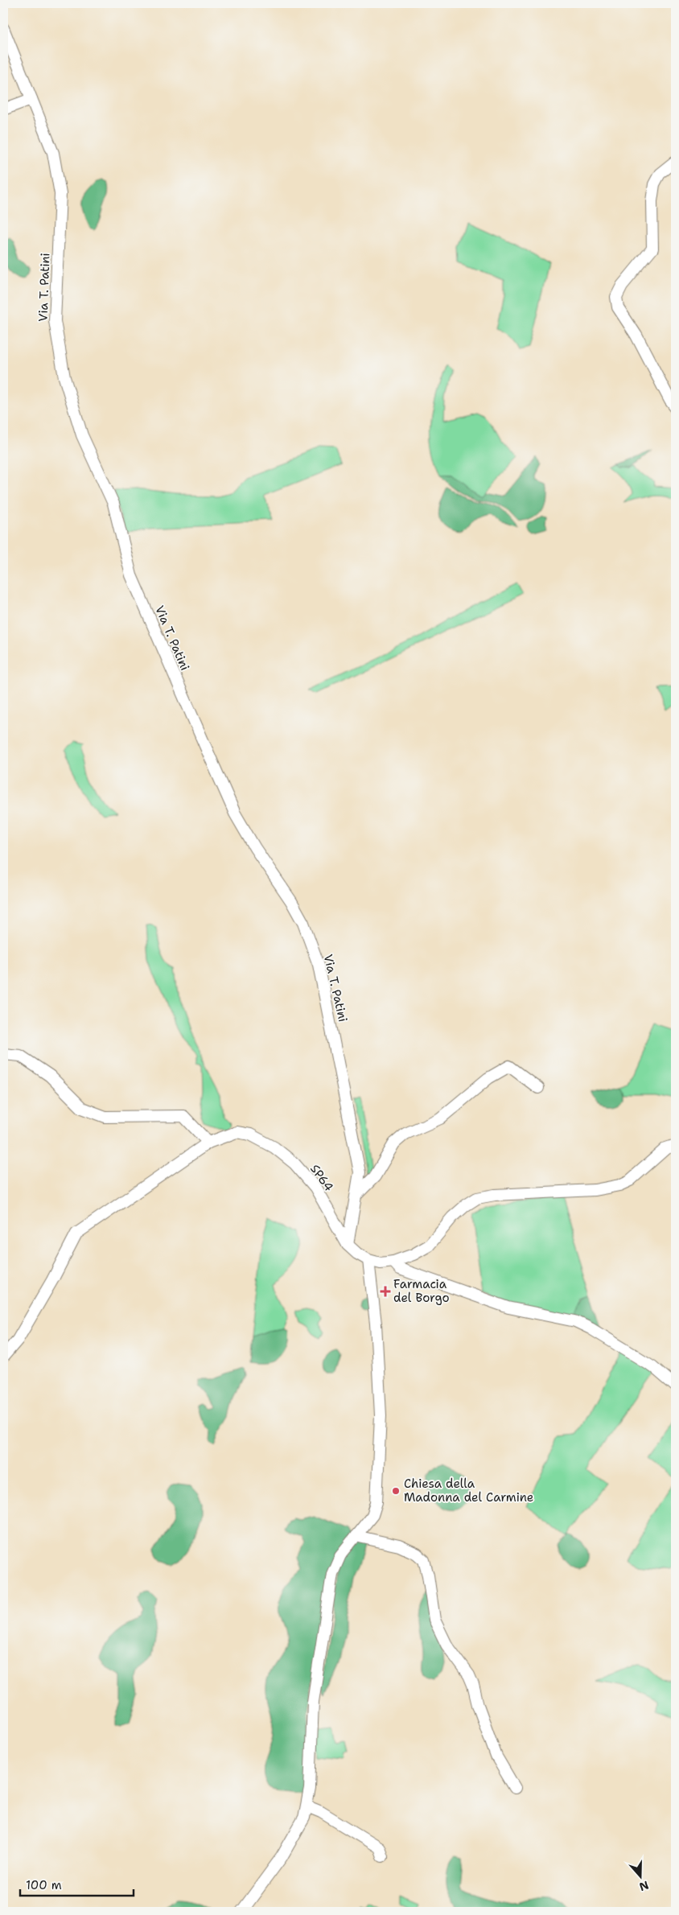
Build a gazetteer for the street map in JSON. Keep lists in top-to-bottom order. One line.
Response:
{"streets":{"street":["Via T. Patini","SP64"]},"crossings":[["Via T. Patini","SP64"]],"places":{"health":["Farmacia del Borgo"],"other":["Chiesa della Madonna del Carmine"]},"scale_bar":"100 m","north":"bottom"}
